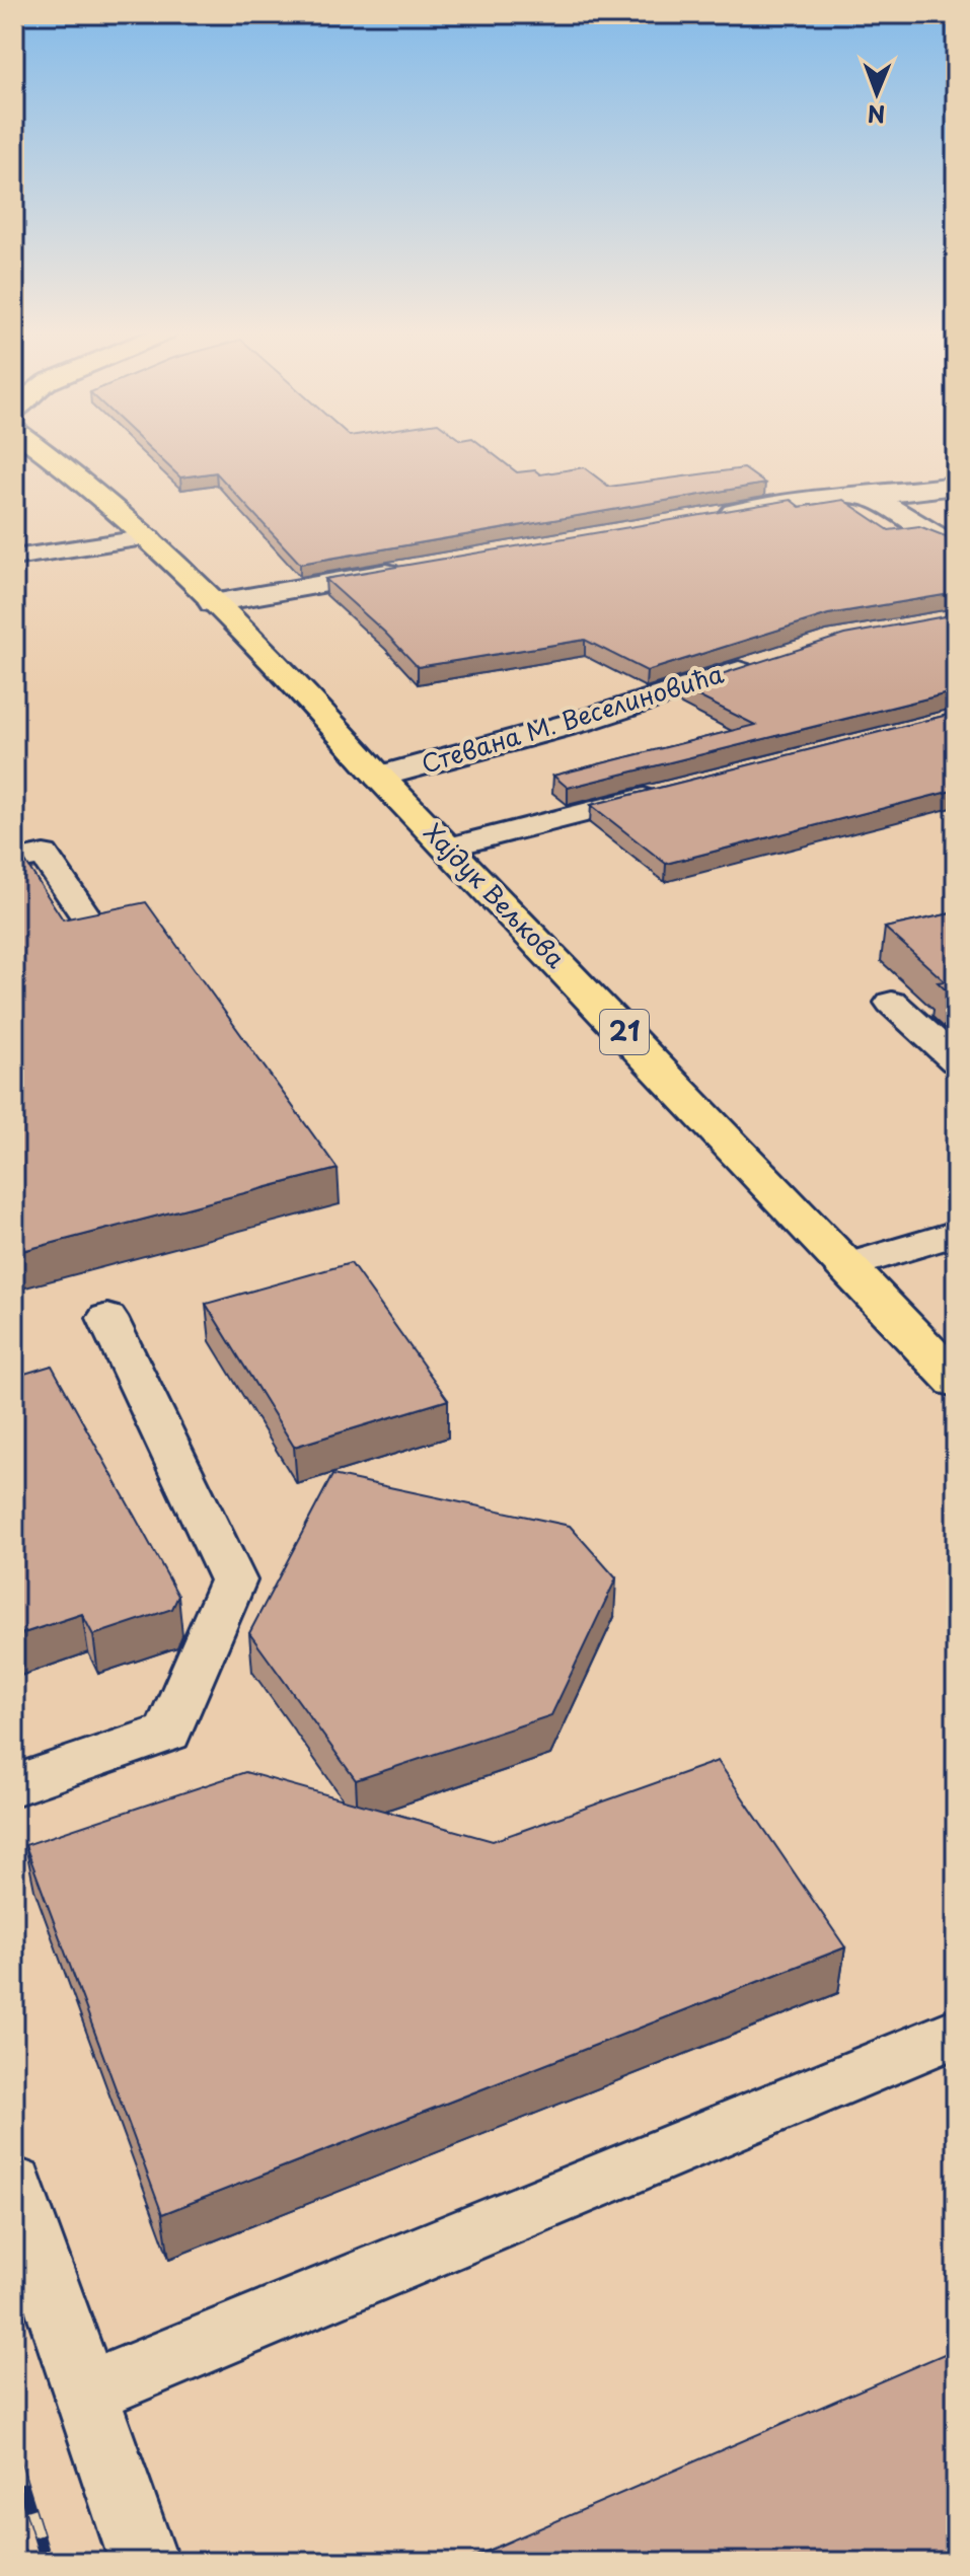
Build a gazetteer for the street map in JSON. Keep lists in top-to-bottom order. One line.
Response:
{"streets":{"main road":["Хајдук Вељкова","21"],"street":["Стевана М. Веселиновића"]},"crossings":[["Стевана М. Веселиновића","Хајдук Вељкова"]],"north":"bottom"}
